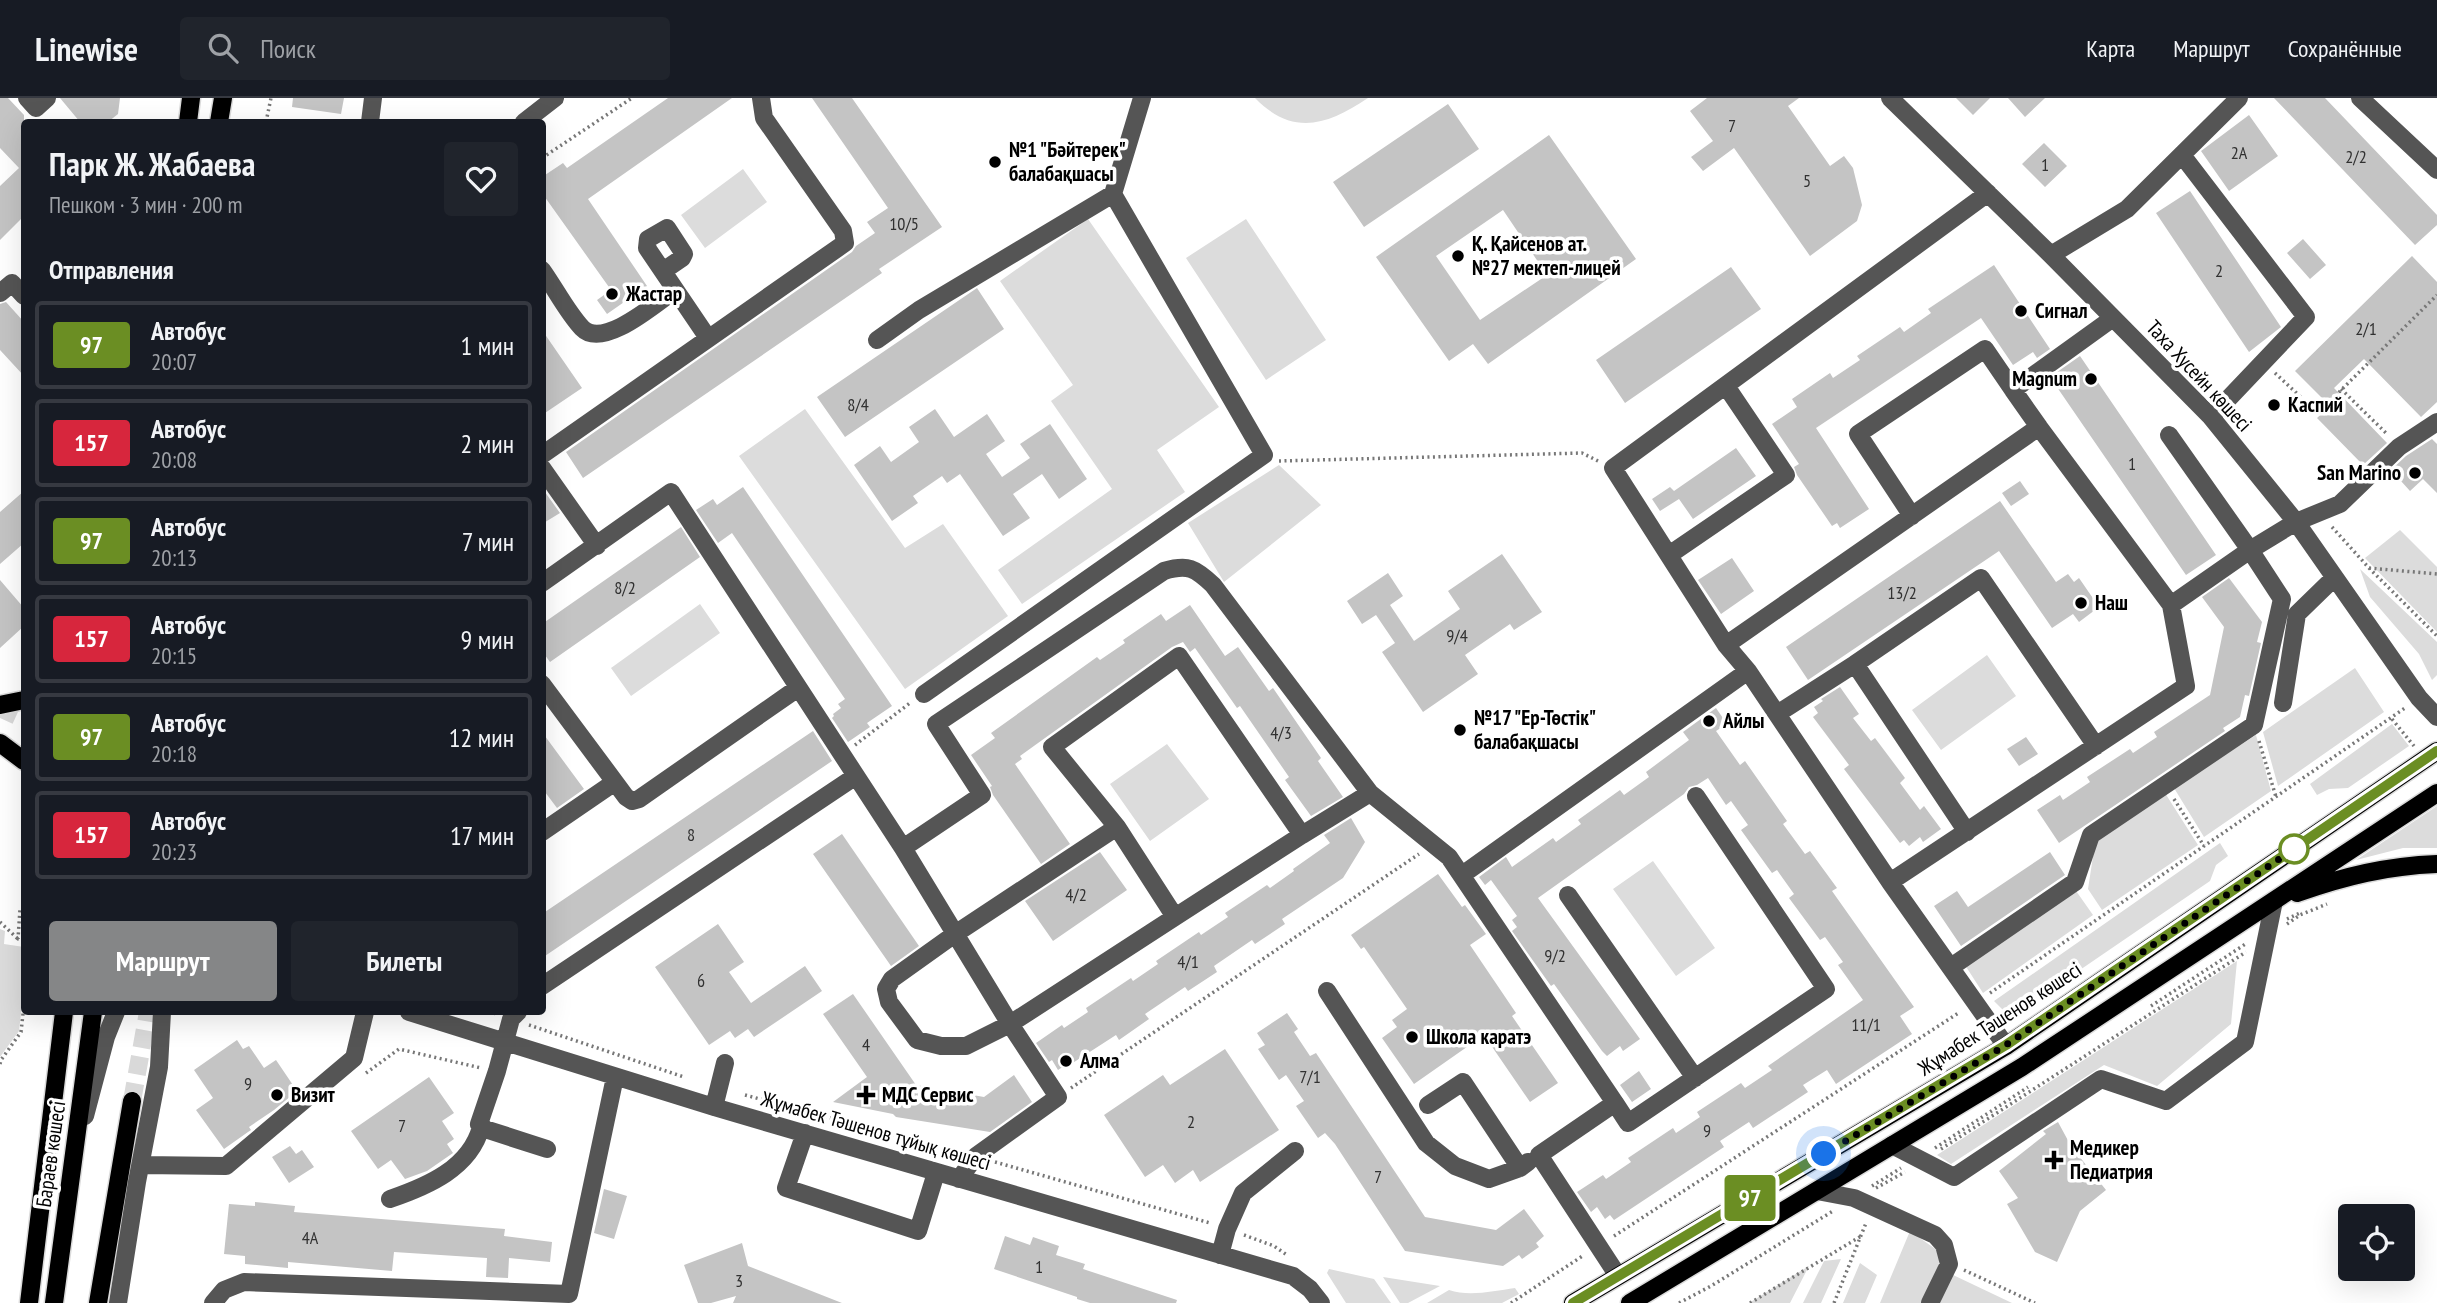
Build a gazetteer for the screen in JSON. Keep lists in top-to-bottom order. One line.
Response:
{"streets":{"main road":["Жұмабек Тәшенов көшесі","Бараев көшесі"],"street":["Таха Хусейн көшесі","Жұмабек Тәшенов тұйық көшесі"]},"places":{"other":["№1 \"Бәйтерек\" балабақшасы","Қ. Қайсенов ат. №27 мектеп-лицей","Жастар","Сигнал","Magnum","Каспий","San Marino","Наш","Айлы","№17 \"Ер-Төстік\" балабақшасы","Школа каратэ","Алма","Визит"],"health":["МДС Сервис","Медикер Педиатрия"]},"lines":["bus line 97"],"house_numbers":["7","2А","2/2","1","5","10/5","2","2/1","8/4","1","8/2","13/2","9/4","4/3","8","4/2","9/2","4/1","6","11/1","4","7/1","9","2","7","9","7","4А","1","3"],"page":{"header":"Linewise","search":"Поиск","nav":["Карта","Маршрут","Сохранённые"],"on_map":"97","heading":[["Парк Ж. Жабаева","Пешком · 3 мин · 200 m"],"Отправления"],"list":[{"mark":"97","name":"Автобус","note":"20:07","value":"1 мин"},{"mark":"157","name":"Автобус","note":"20:08","value":"2 мин"},{"mark":"97","name":"Автобус","note":"20:13","value":"7 мин"},{"mark":"157","name":"Автобус","note":"20:15","value":"9 мин"},{"mark":"97","name":"Автобус","note":"20:18","value":"12 мин"},{"mark":"157","name":"Автобус","note":"20:23","value":"17 мин"}],"buttons":["Маршрут","Билеты"]}}
